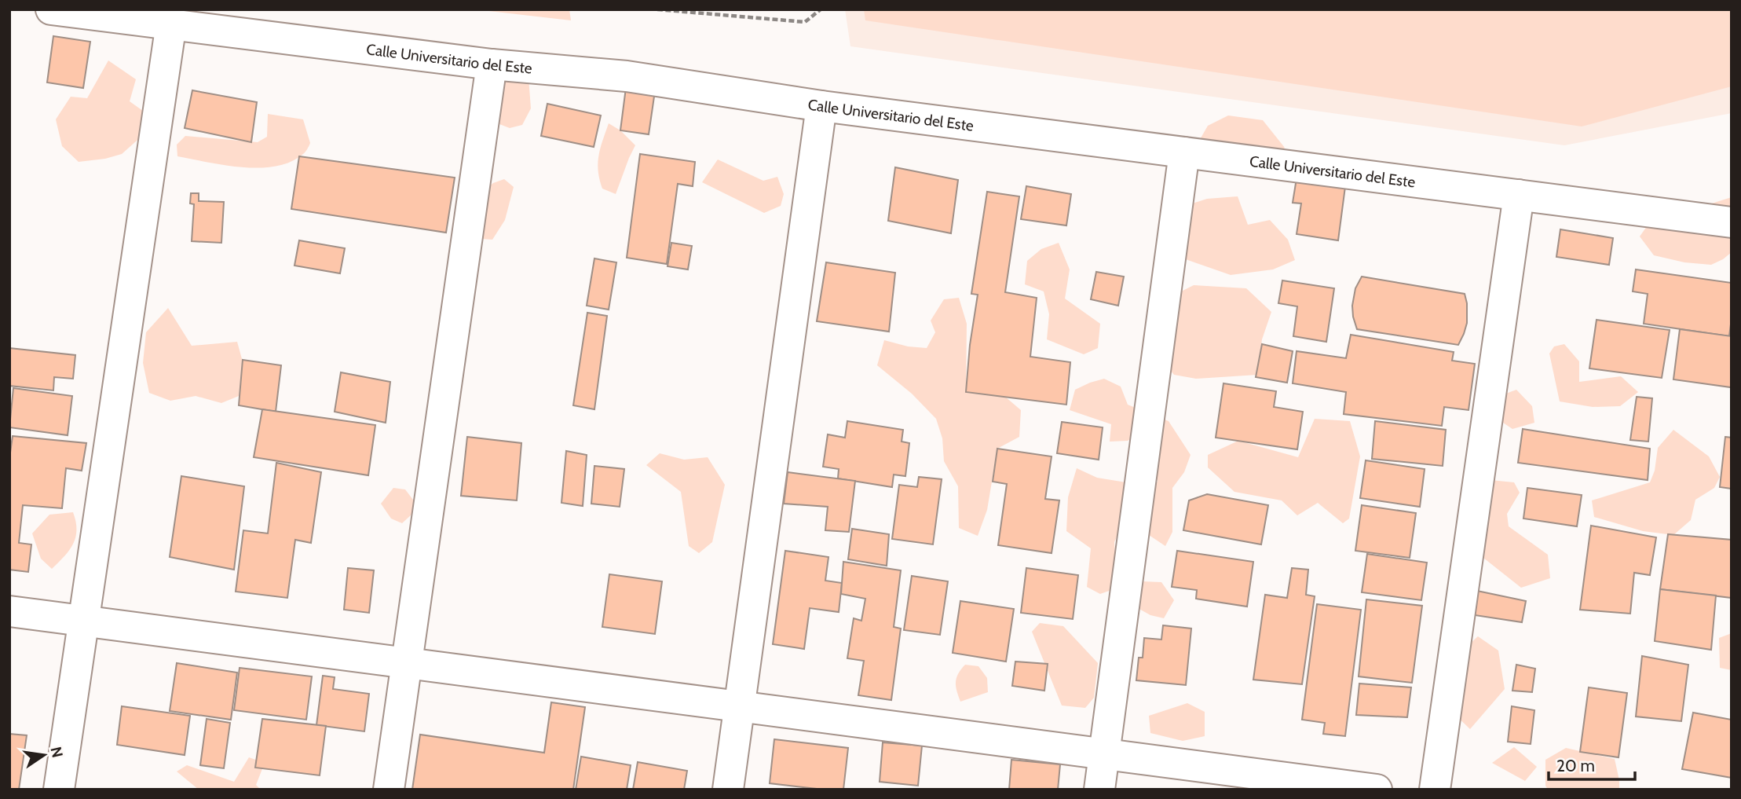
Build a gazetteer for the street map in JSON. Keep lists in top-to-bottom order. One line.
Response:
{"streets":{"street":["Calle Universitario del Este"]},"scale_bar":"20 m","north":"right"}
